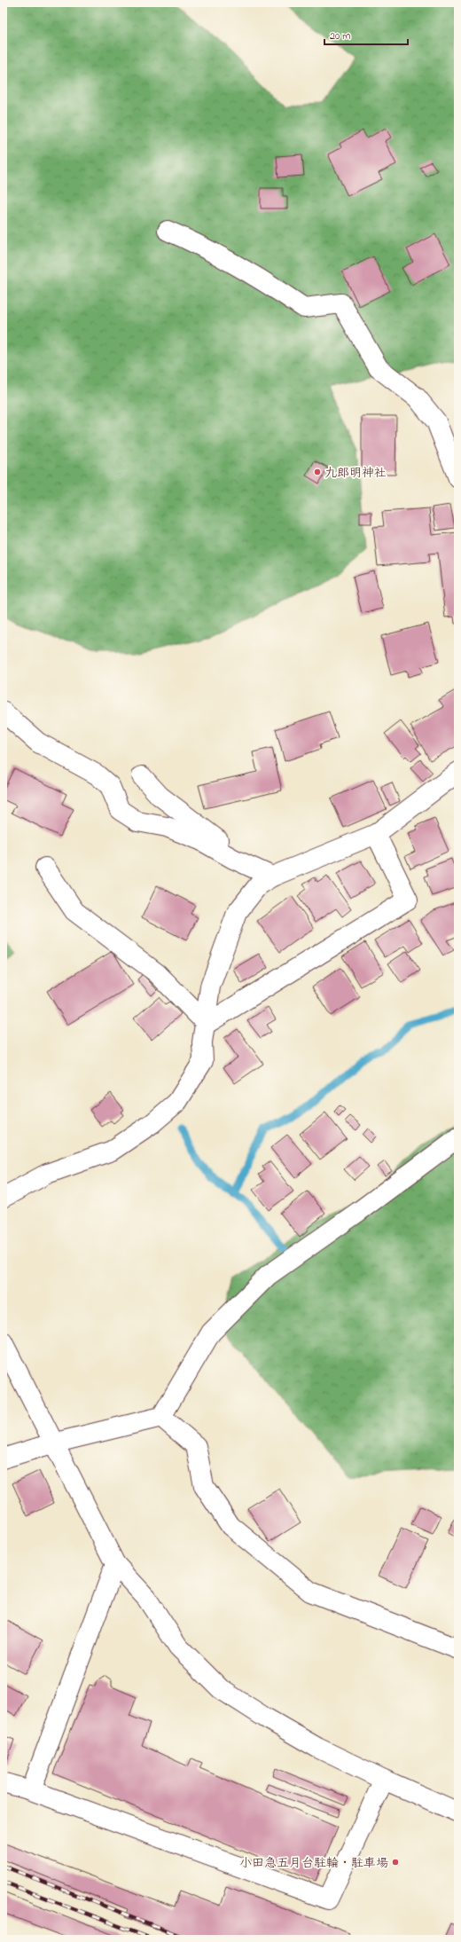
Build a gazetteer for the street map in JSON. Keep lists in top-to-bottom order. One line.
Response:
{"places":["九郎明神社","小田急五月台駐輪・駐車場"],"scale_bar":"20 m"}
